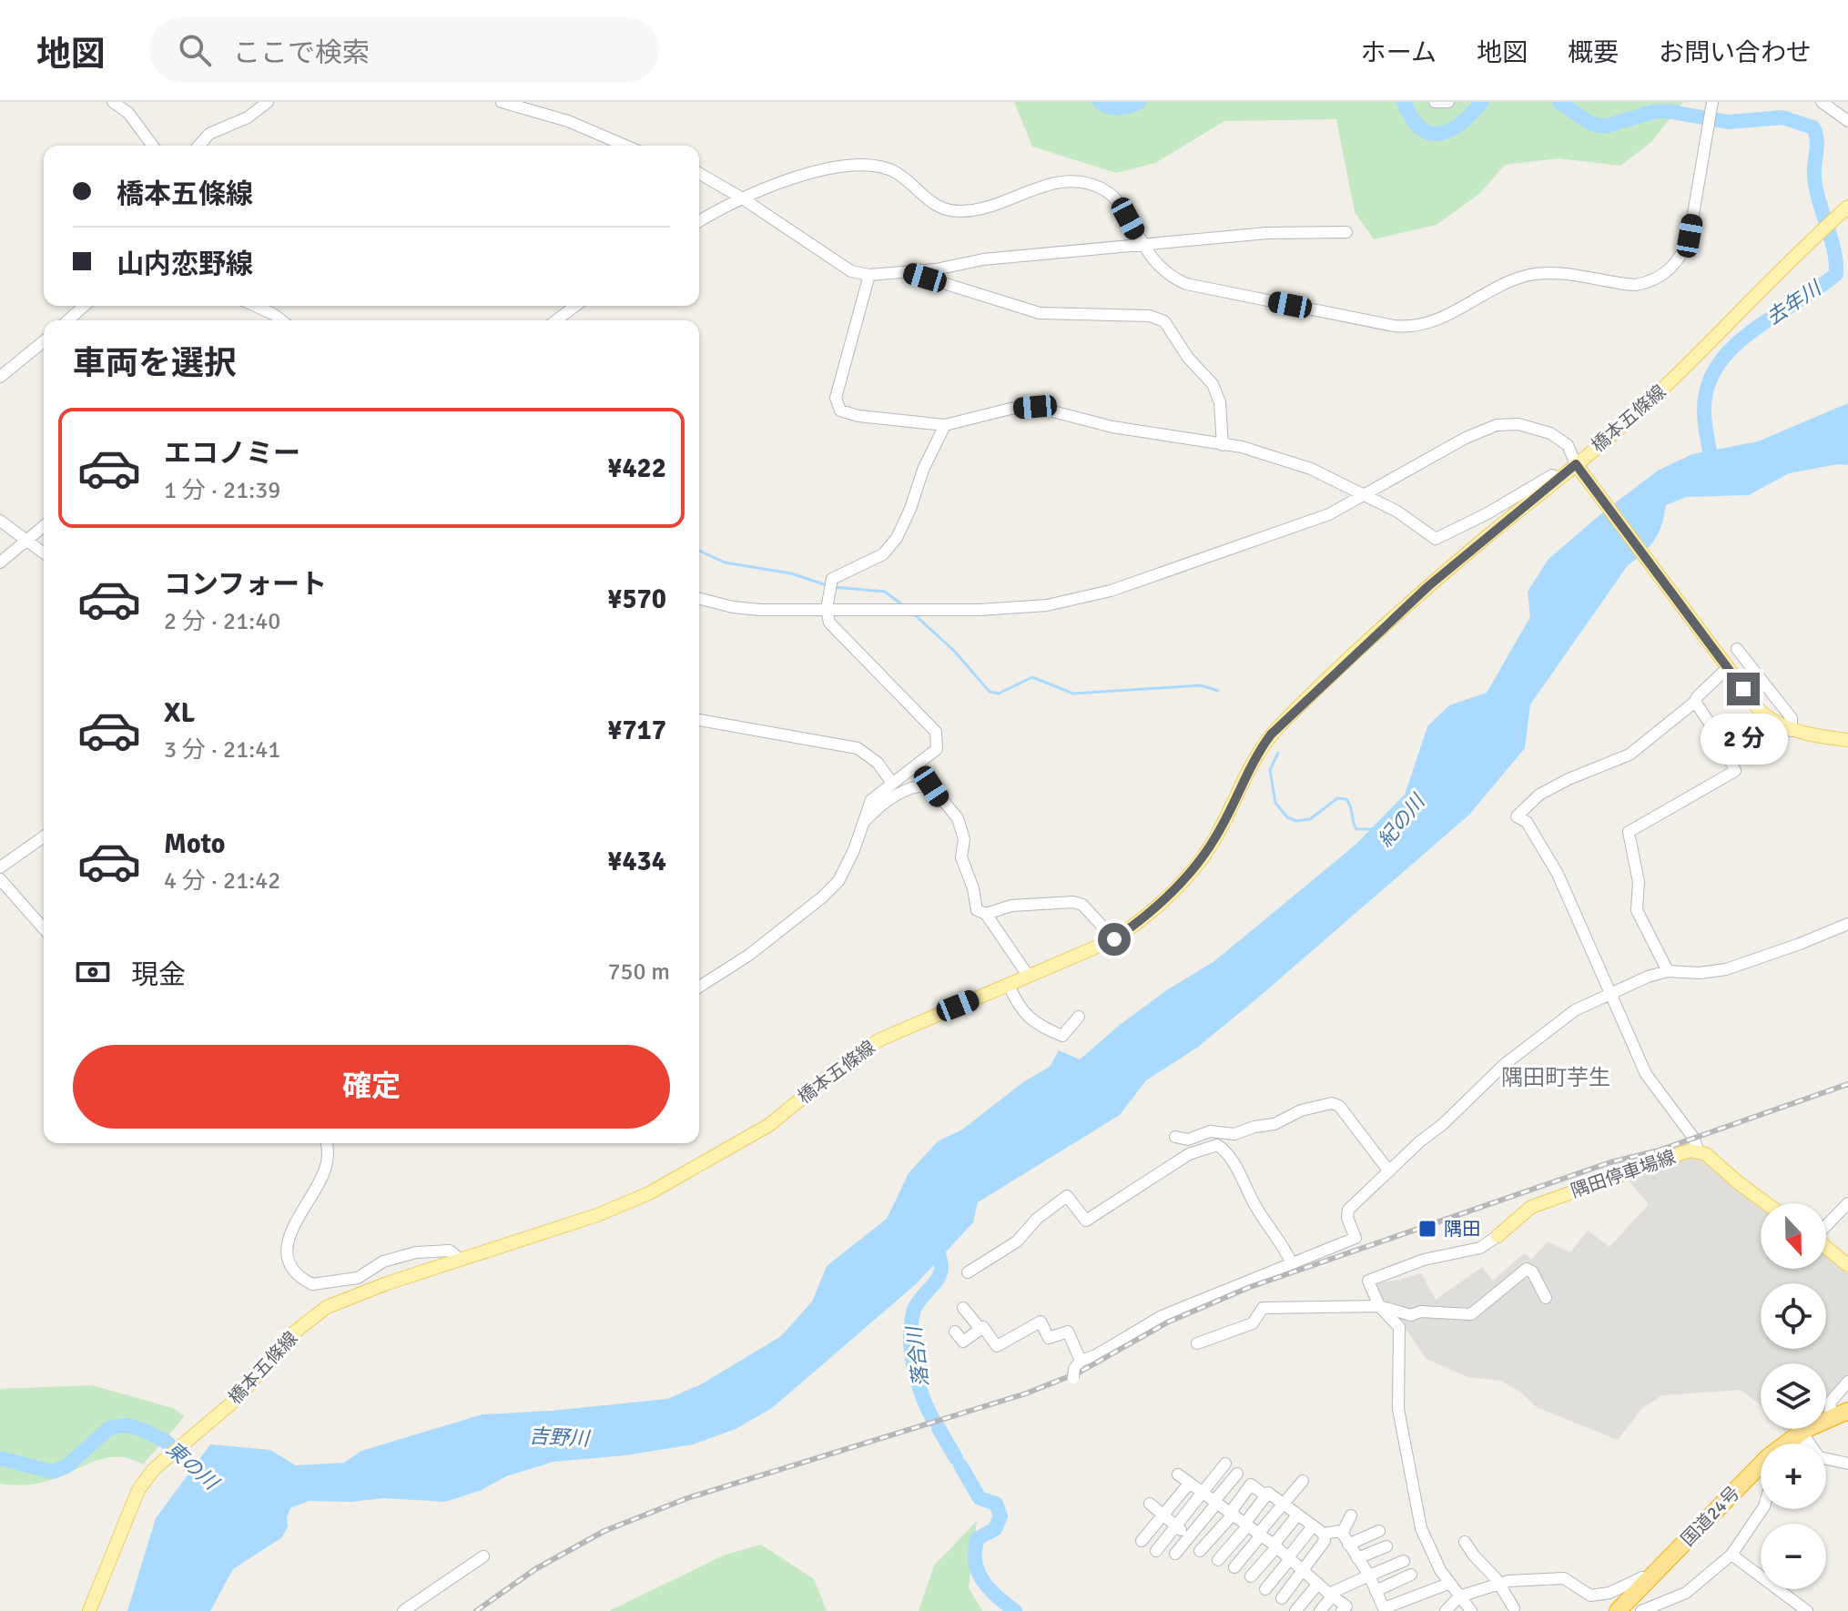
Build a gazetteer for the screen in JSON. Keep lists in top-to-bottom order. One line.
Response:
{"streets":{"highway":["国道24号"],"main road":["橋本五條線","隅田停車場線"]},"districts":["隅田町芋生"],"water":["去年川","紀の川","落合川","吉野川","東の川"],"places":{"transit":["隅田"]},"north":"bottom","page":{"header":"地図","search":"ここで検索","nav":["ホーム","地図","概要","お問い合わせ"],"banner":["橋本五條線","山内恋野線"],"heading":"車両を選択","list":[{"name":"エコノミー","note":"1 分 · 21:39","value":"¥422"},{"name":"コンフォート","note":"2 分 · 21:40","value":"¥570"},{"name":"XL","note":"3 分 · 21:41","value":"¥717"},{"name":"Moto","note":"4 分 · 21:42","value":"¥434"}],"bubble":"2 分","pay":["現金","750 m"],"buttons":"確定","map_buttons":["+","−"]}}
